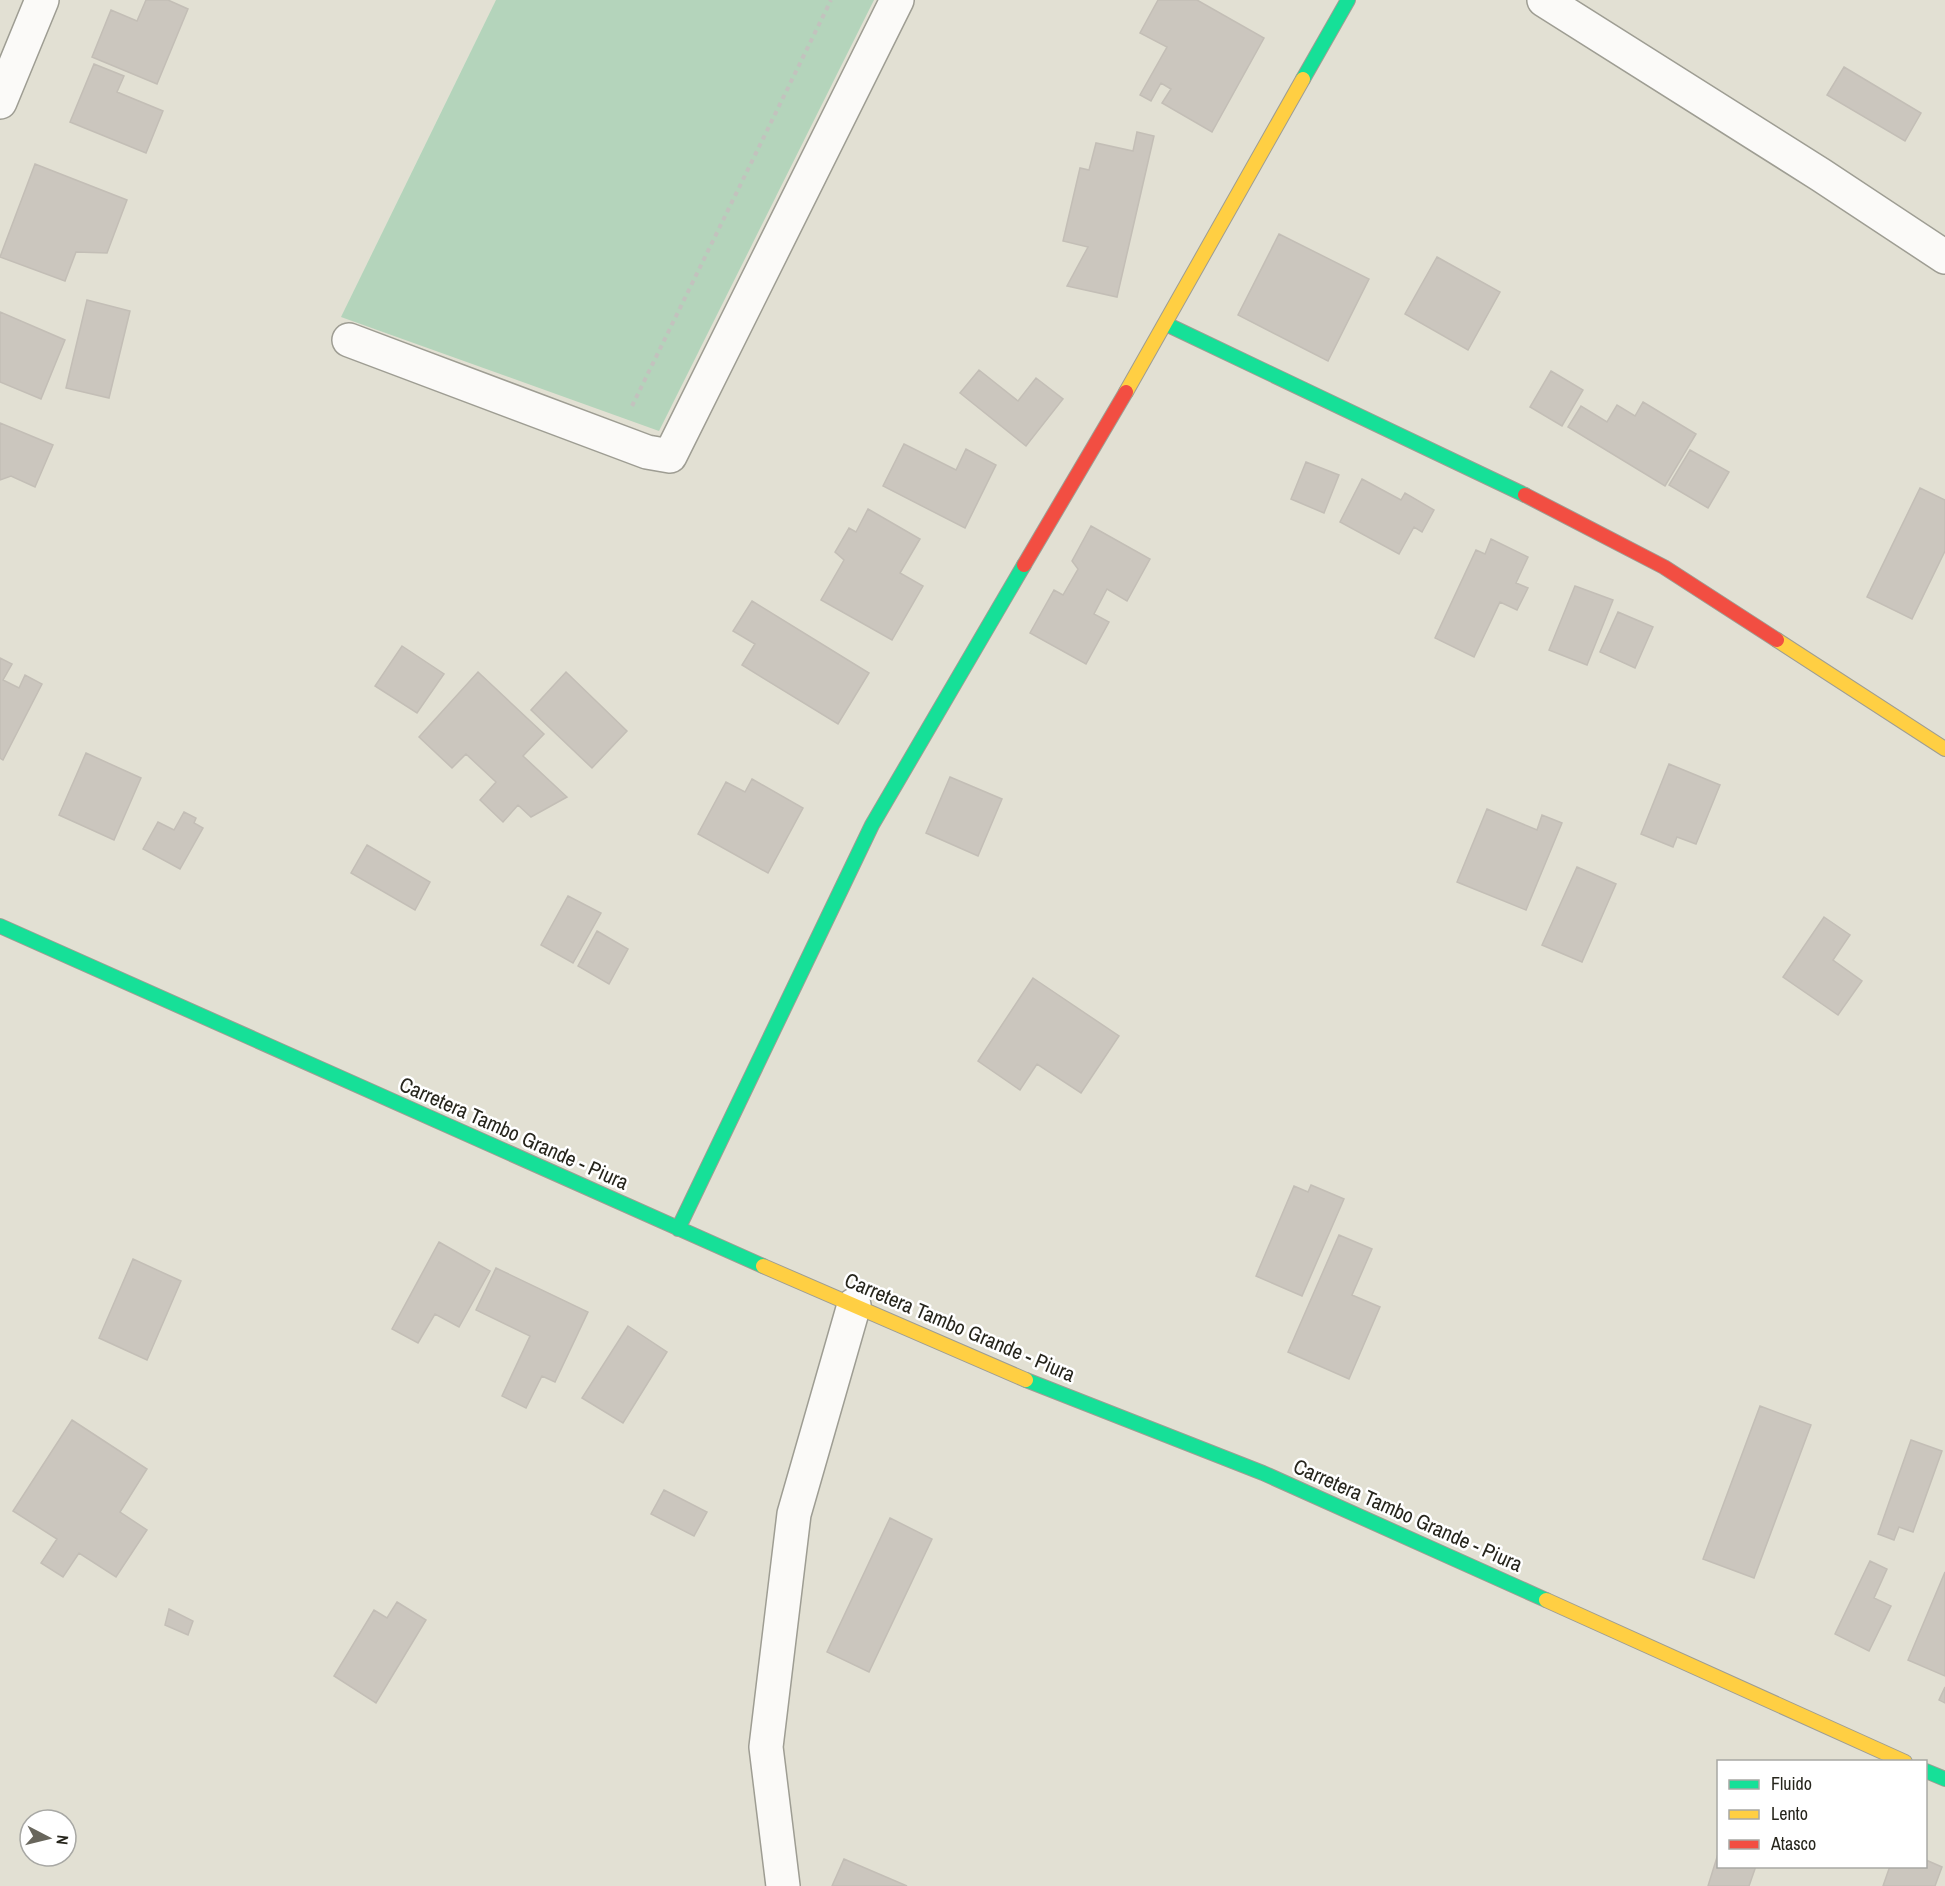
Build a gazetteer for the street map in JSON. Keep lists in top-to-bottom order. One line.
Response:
{"streets":{"street":["Carretera Tambo Grande - Piura"]},"legend":["Fluido","Lento","Atasco"],"north":"right"}
